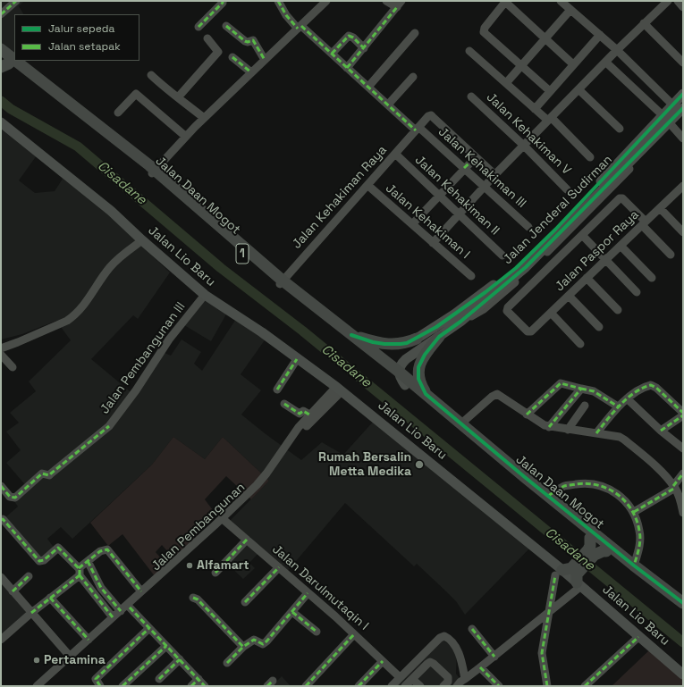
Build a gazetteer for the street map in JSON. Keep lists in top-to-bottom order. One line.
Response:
{"streets":{"highway":["Jalan Daan Mogot","1"],"main road":["Jalan Jenderal Sudirman","Jalan Lio Baru"],"street":["Jalan Kehakiman V","Jalan Kehakiman III","Jalan Kehakiman II","Jalan Kehakiman Raya","Jalan Kehakiman I","Jalan Paspor Raya","Jalan Pembangunan III","Jalan Pembangunan","Jalan Darulmutaqin I"]},"crossings":[["Jalan Kehakiman III","Jalan Kehakiman Raya"],["Jalan Daan Mogot","Jalan Kehakiman Raya"],["Jalan Daan Mogot","Jalan Jenderal Sudirman"],["Jalan Kehakiman II","Jalan Kehakiman Raya"],["Jalan Kehakiman Raya","Jalan Kehakiman I"],["Jalan Lio Baru","Jalan Pembangunan III"],["Jalan Lio Baru","Jalan Pembangunan"],["Jalan Pembangunan","Jalan Darulmutaqin I"]],"water":["Cisadane"],"places":["Rumah Bersalin Metta Medika","Alfamart","Pertamina"],"legend":["Jalur sepeda","Jalan setapak"]}
